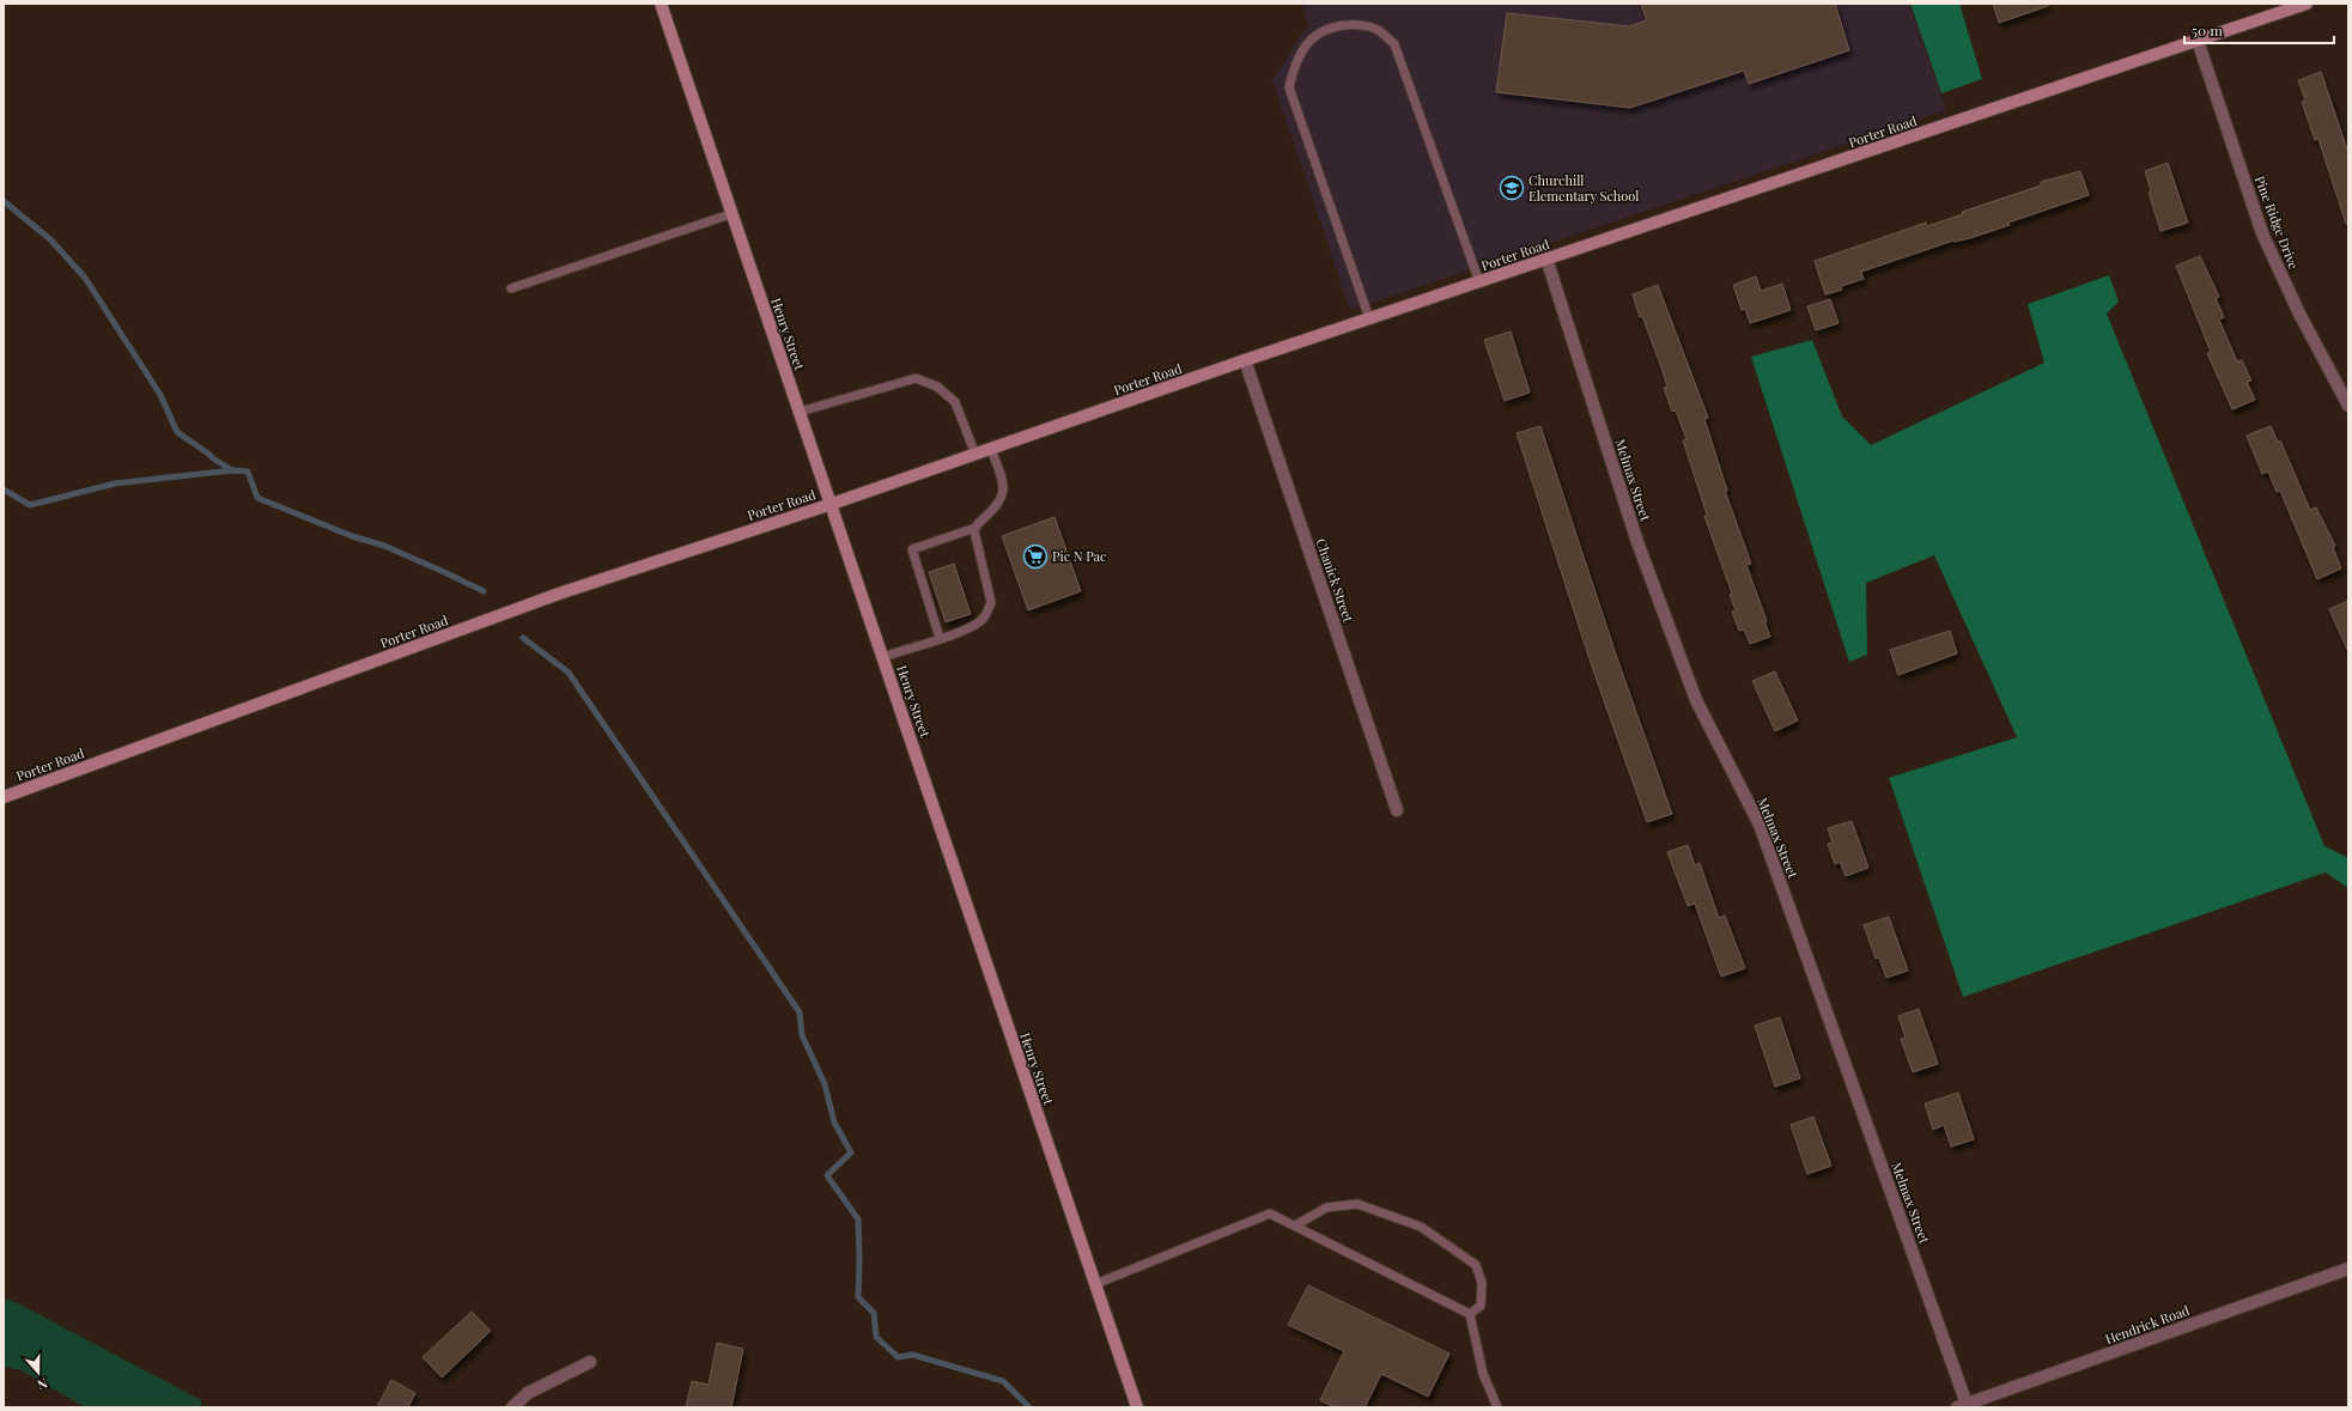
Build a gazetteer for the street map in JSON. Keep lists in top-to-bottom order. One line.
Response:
{"streets":{"street":["Porter Road","Pine Ridge Drive","Henry Street","Melmax Street","Chanick Street","Hendrick Road"]},"crossings":[["Porter Road","Pine Ridge Drive"],["Porter Road","Henry Street"],["Porter Road","Melmax Street"],["Porter Road","Chanick Street"],["Melmax Street","Hendrick Road"]],"places":{"school or university":["Churchill Elementary School"],"supermarket":["Pic N Pac"]},"scale_bar":"50 m","north":"bottom"}
